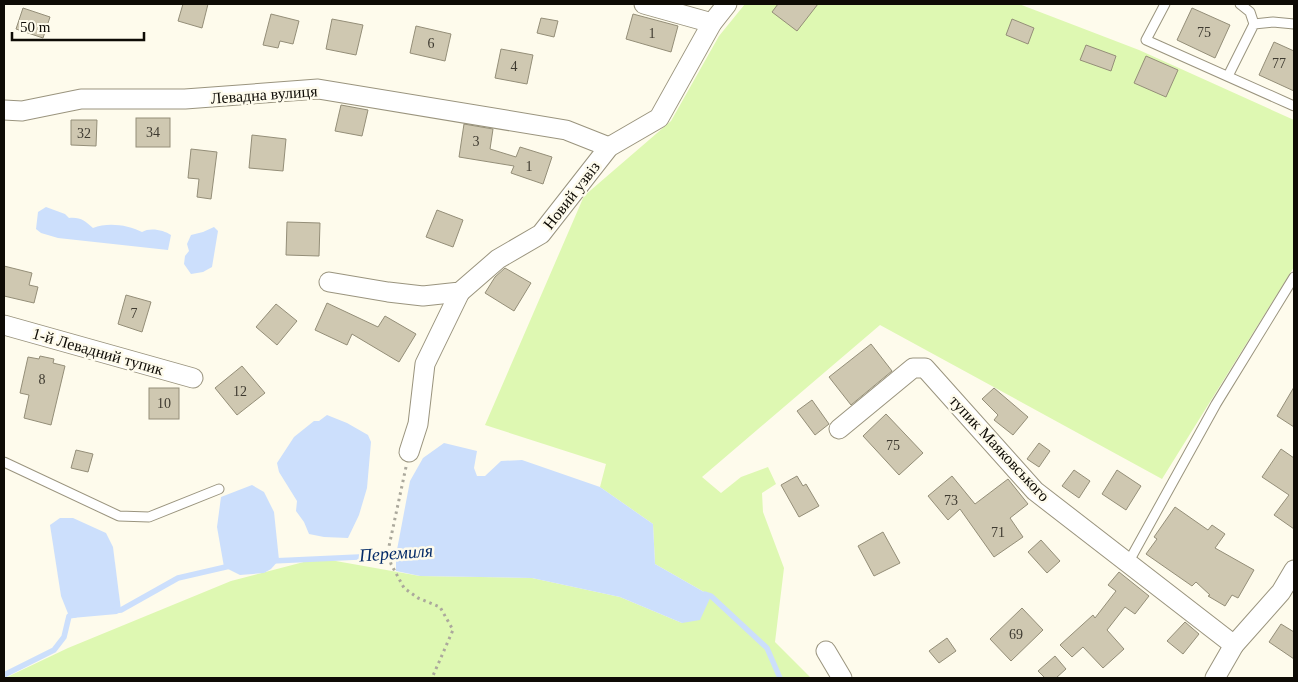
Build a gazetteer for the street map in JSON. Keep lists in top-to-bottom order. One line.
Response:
{"streets":{"street":["Левадна вулиця","Новий узвіз","1-й Левадний тупик","тупик Маяковського"]},"crossings":[["Левадна вулиця","Новий узвіз"]],"water":["Перемиля"],"house_numbers":["75","1","6","77","4","34","32","3","1","7","8","12","10","75","73","71","69"],"scale_bar":"50 m"}
